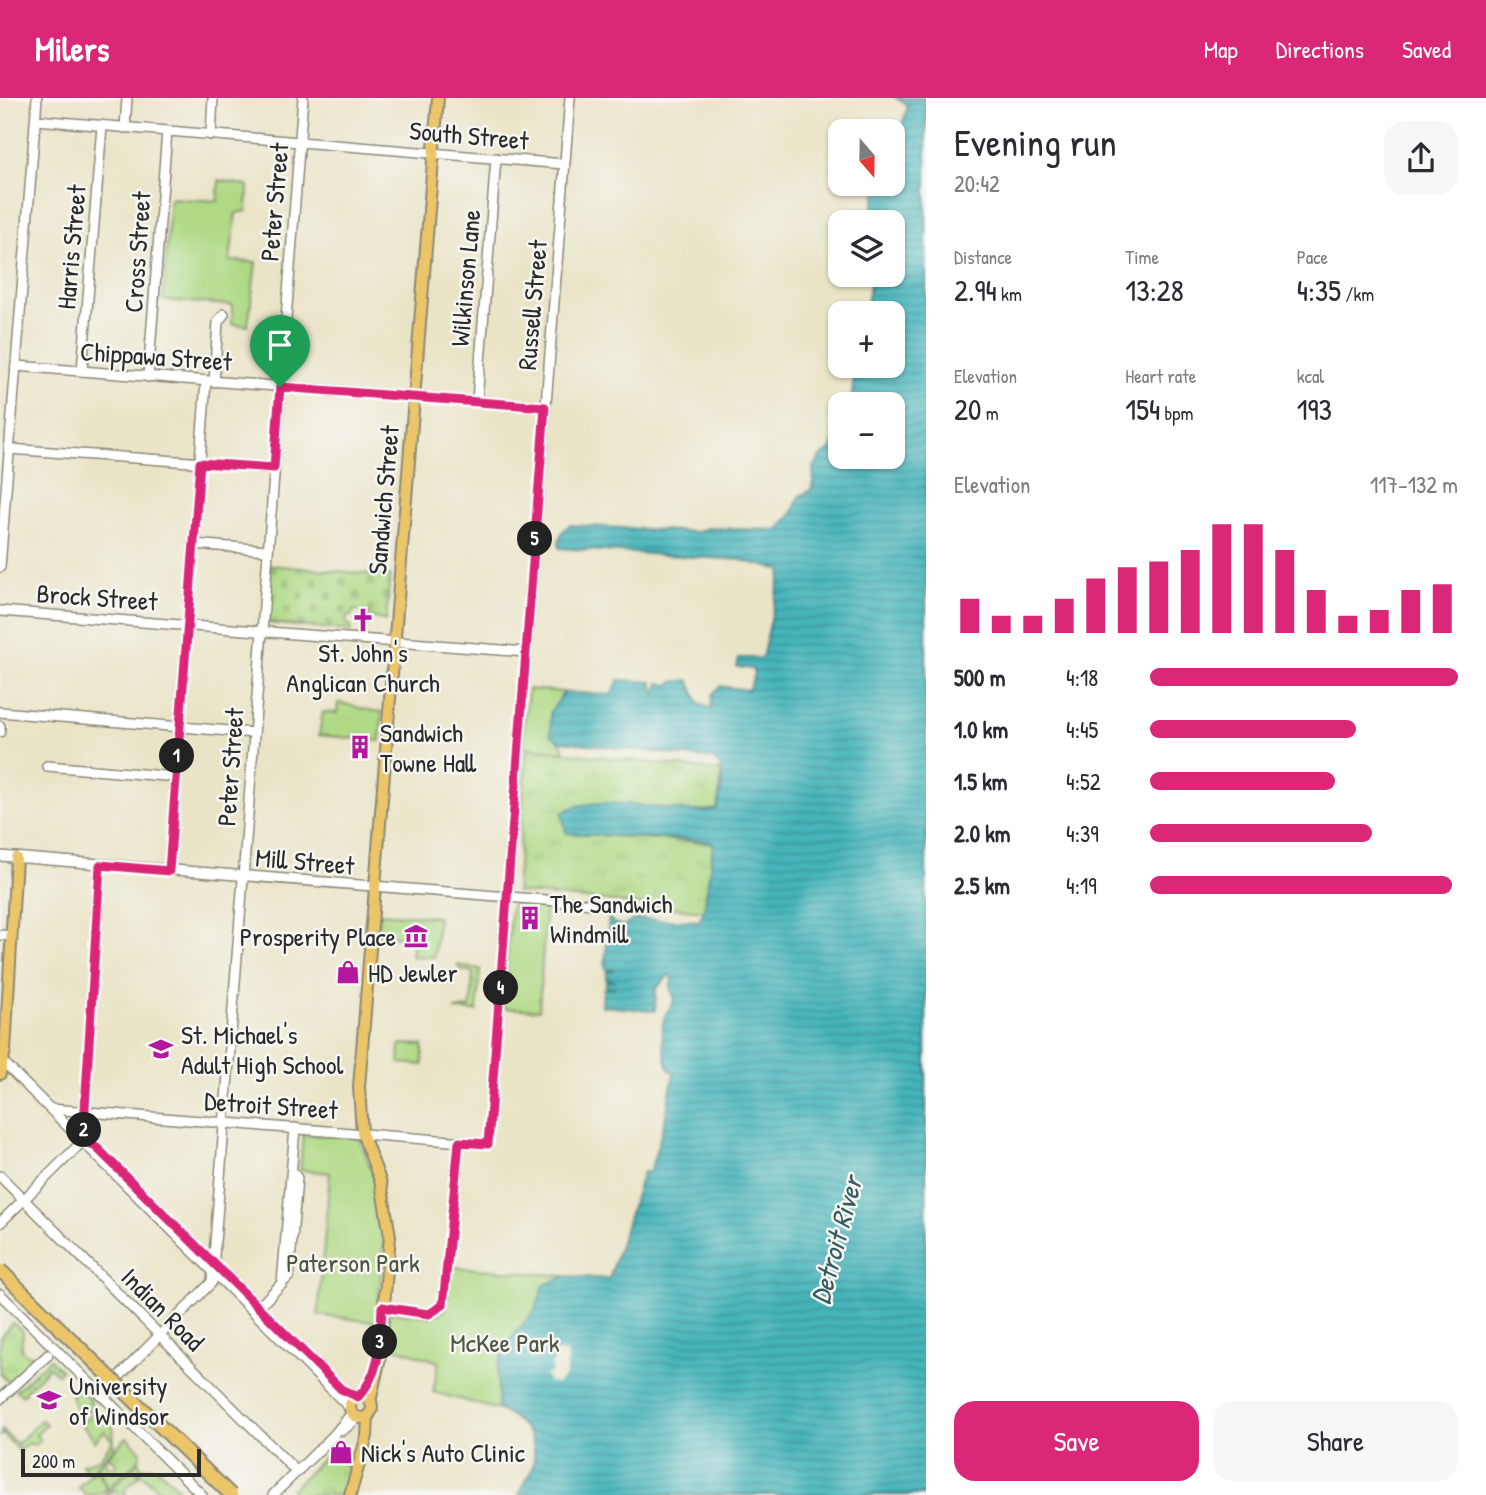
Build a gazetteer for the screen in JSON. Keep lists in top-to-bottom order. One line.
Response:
{"streets":{"main road":["Sandwich Street"],"street":["South Street","Peter Street","Harris Street","Cross Street","Wilkinson Lane","Russell Street","Chippawa Street","Brock Street","Mill Street","Detroit Street","Indian Road"]},"crossings":[["South Street","Peter Street"],["South Street","Harris Street"],["South Street","Cross Street"],["South Street","Wilkinson Lane"],["South Street","Russell Street"],["South Street","Sandwich Street"],["Peter Street","Chippawa Street"],["Peter Street","Brock Street"],["Peter Street","Mill Street"],["Peter Street","Detroit Street"],["Peter Street","Indian Road"],["Harris Street","Chippawa Street"],["Cross Street","Chippawa Street"],["Wilkinson Lane","Chippawa Street"],["Russell Street","Chippawa Street"],["Russell Street","Brock Street"],["Russell Street","Mill Street"],["Russell Street","Detroit Street"],["Chippawa Street","Sandwich Street"],["Sandwich Street","Brock Street"],["Sandwich Street","Mill Street"],["Sandwich Street","Detroit Street"]],"water":["Detroit River"],"parks":["Paterson Park","McKee Park"],"places":{"church":["St. John's Anglican Church"],"building":["Sandwich Towne Hall","The Sandwich Windmill"],"museum":["Prosperity Place"],"shop":["HD Jewler","Nick's Auto Clinic"],"school or university":["St. Michael's Adult High School","University of Windsor"]},"scale_bar":"200 m","north":"bottom","page":{"header":"Milers","nav":["Map","Directions","Saved"],"heading":["Evening run","20:42"],"map_buttons":["+","−"],"stats":[["Distance","2.94 km"],["Time","13:28"],["Pace","4:35 /km"],["Elevation","20 m"],["Heart rate","154 bpm"],["kcal","193"]],"chart":["Elevation","117–132 m"],"pins":["5","1","4","2","3"],"list":[{"name":"500 m","note":"4:18"},{"name":"1.0 km","note":"4:45"},{"name":"1.5 km","note":"4:52"},{"name":"2.0 km","note":"4:39"},{"name":"2.5 km","note":"4:19"}],"buttons":["Save","Share"],"scale":"200 m"}}
